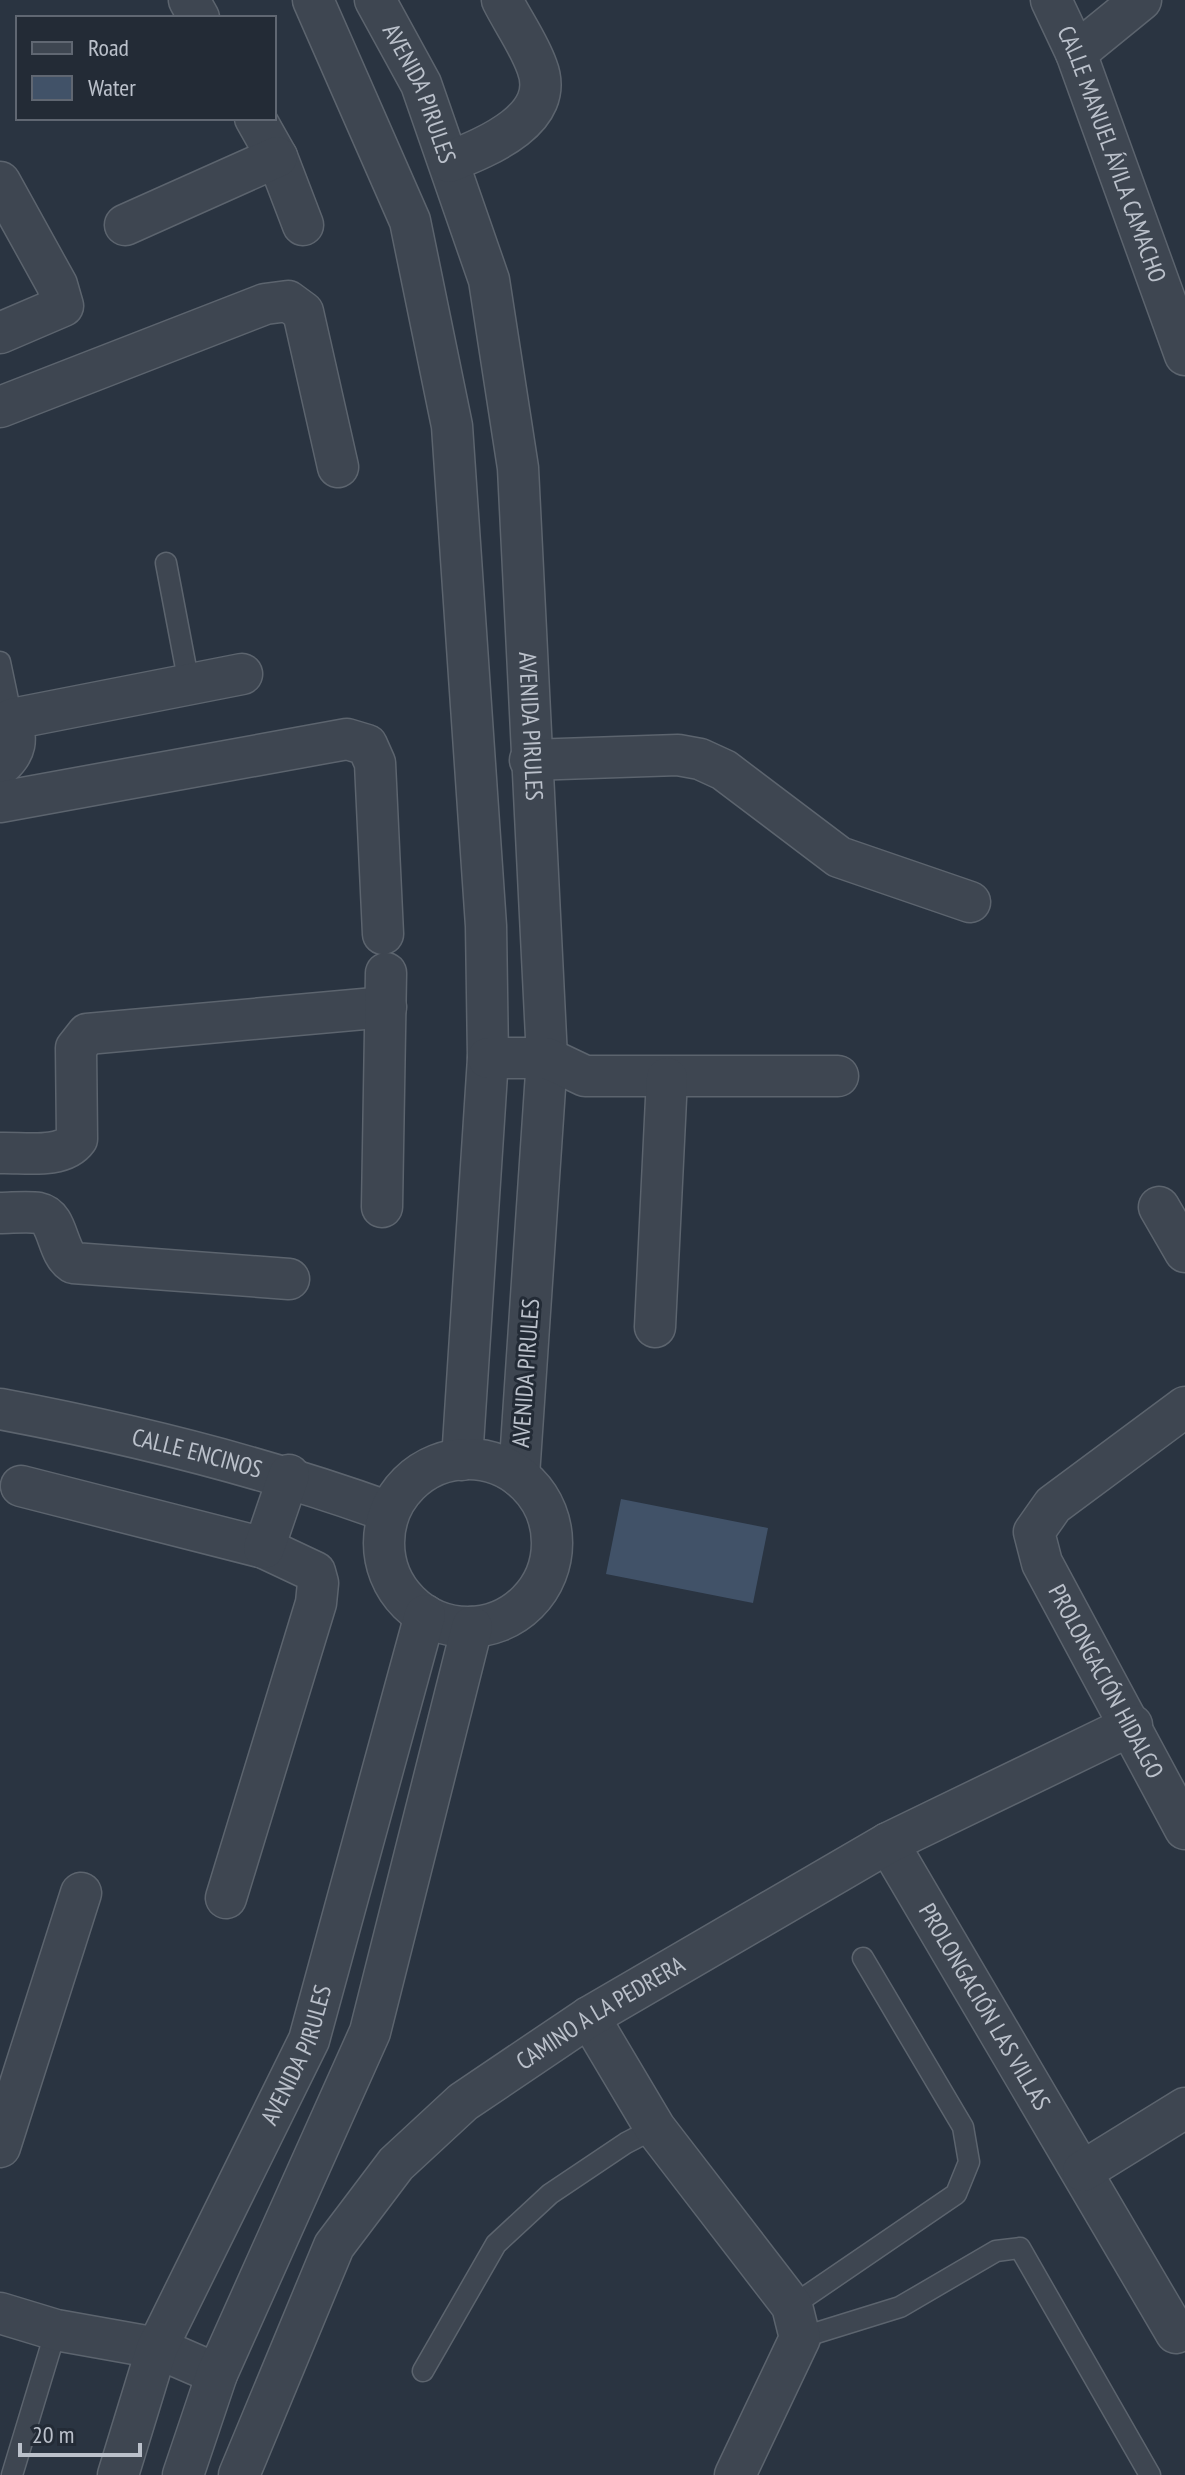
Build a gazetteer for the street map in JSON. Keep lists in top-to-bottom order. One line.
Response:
{"streets":{"street":["AVENIDA PIRULES","CALLE MANUEL ÁVILA CAMACHO","CALLE ENCINOS","PROLONGACIÓN HIDALGO","PROLONGACIÓN LAS VILLAS","CAMINO A LA PEDRERA"]},"crossings":[["AVENIDA PIRULES","CALLE ENCINOS"],["PROLONGACIÓN HIDALGO","CAMINO A LA PEDRERA"],["PROLONGACIÓN LAS VILLAS","CAMINO A LA PEDRERA"]],"legend":["Road","Water"],"scale_bar":"20 m"}
